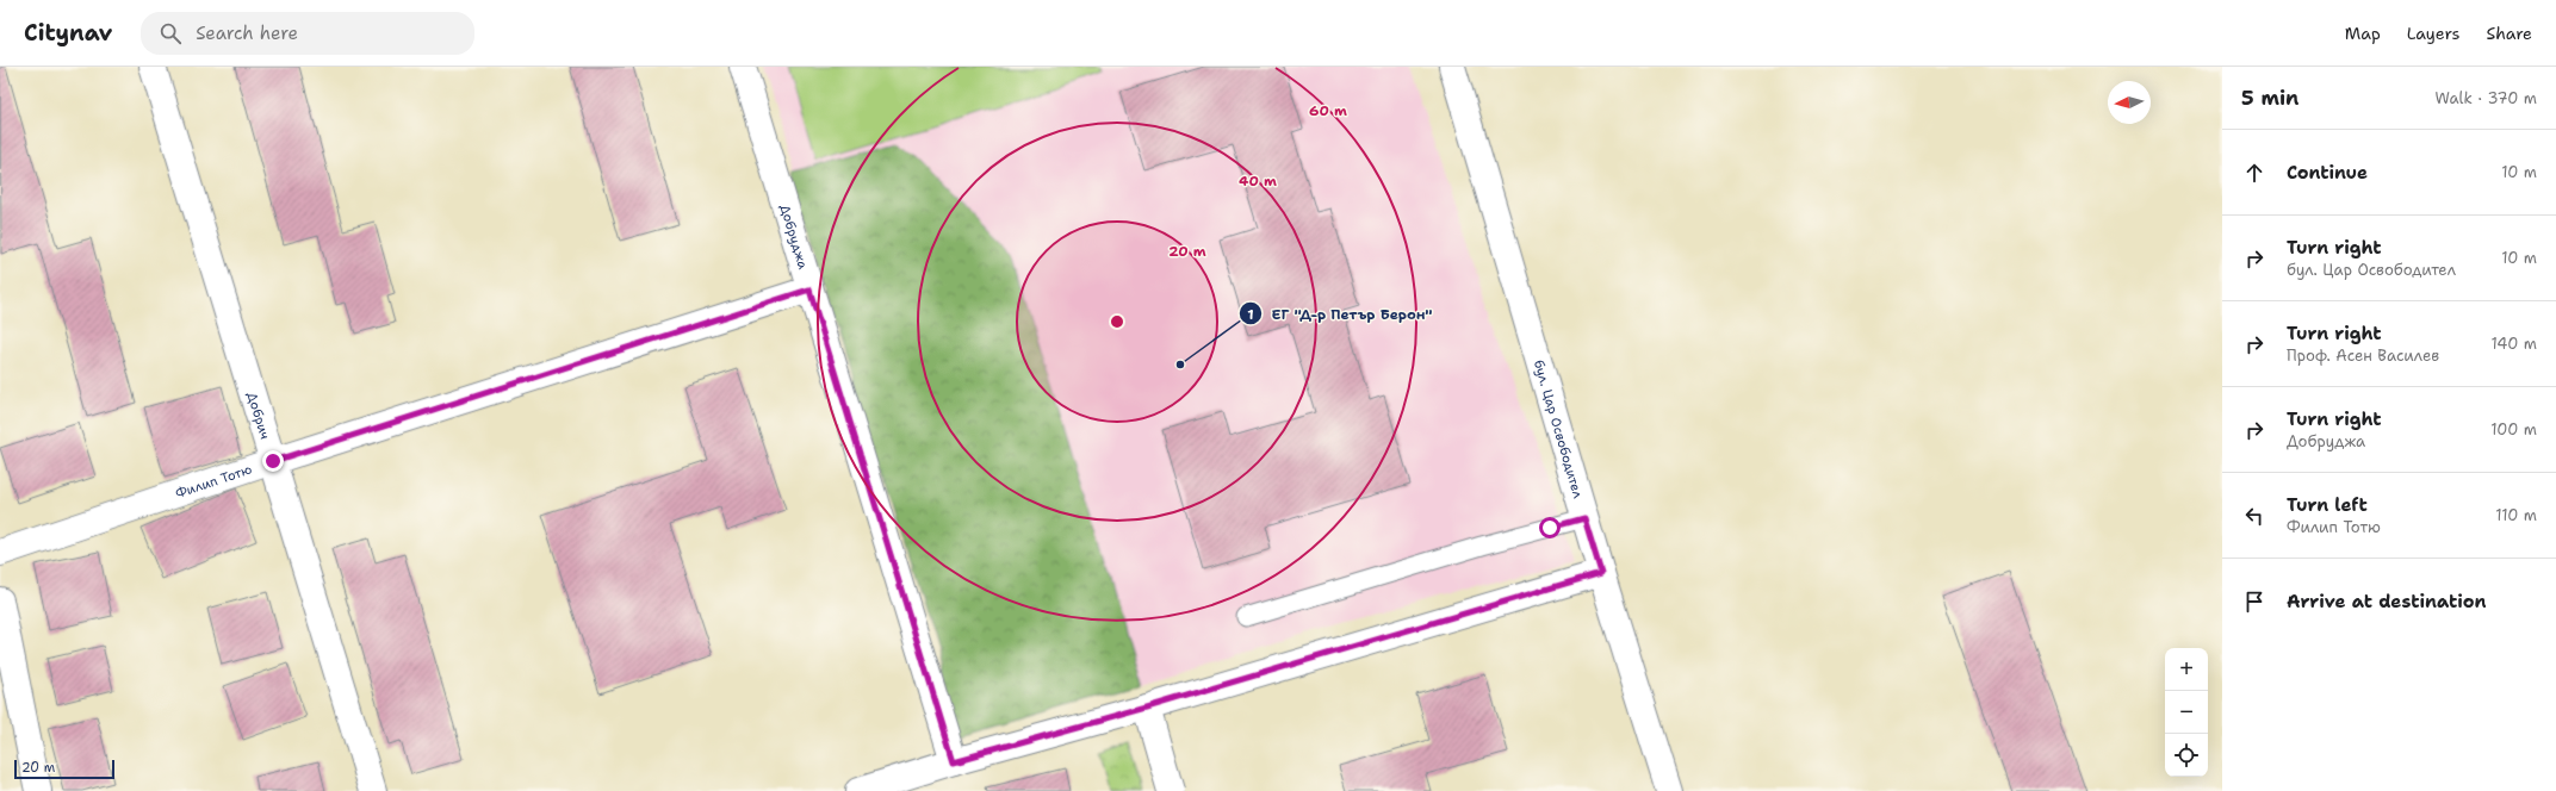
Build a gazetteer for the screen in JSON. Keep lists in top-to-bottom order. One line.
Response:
{"streets":{"street":["Добруджа","Добрич","бул. Цар Освободител","Филип Тотю"]},"crossings":[["Добруджа","Филип Тотю"],["Добрич","Филип Тотю"]],"places":["ЕГ \"Д-р Петър Берон\""],"scale_bar":"20 m","north":"left","page":{"header":"Citynav","search":"Search here","nav":["Map","Layers","Share"],"heading":["5 min","Walk · 370 m"],"list":[["Continue","10 m"],["Turn right","бул. Цар Освободител","10 m"],["Turn right","Проф. Асен Василев","140 m"],["Turn right","Добруджа","100 m"],["Turn left","Филип Тотю","110 m"],"Arrive at destination"],"map_buttons":["+","−"],"scale":"20 m"},"rings":["60 m","40 m","20 m"]}
